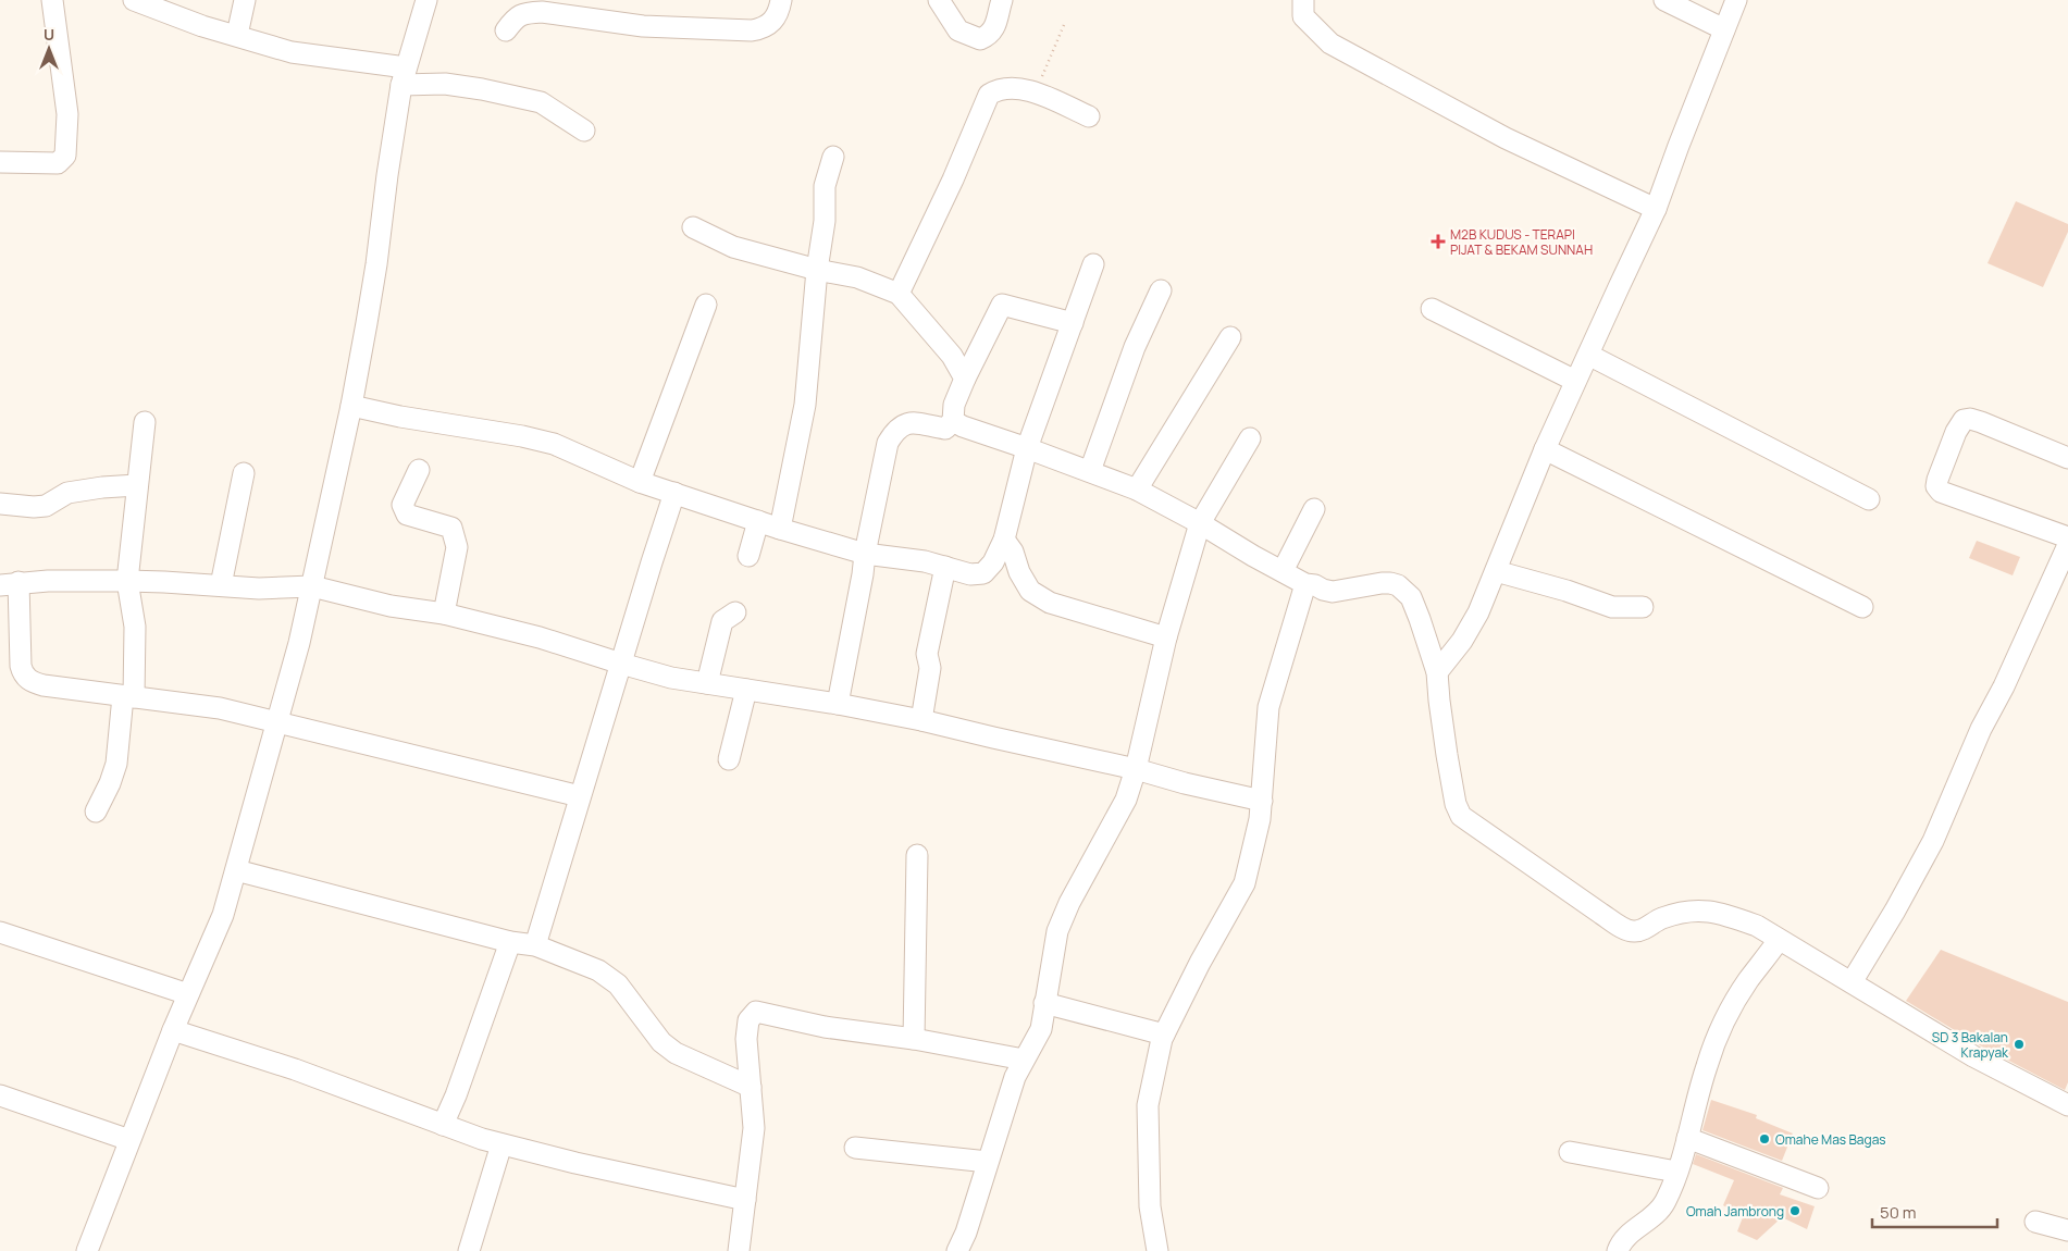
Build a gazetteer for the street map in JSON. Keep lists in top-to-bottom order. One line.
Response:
{"places":{"health":["M2B KUDUS - TERAPI PIJAT & BEKAM SUNNAH"],"other":["SD 3 Bakalan Krapyak","Omahe Mas Bagas","Omah Jambrong"]},"scale_bar":"50 m","north":"top"}
